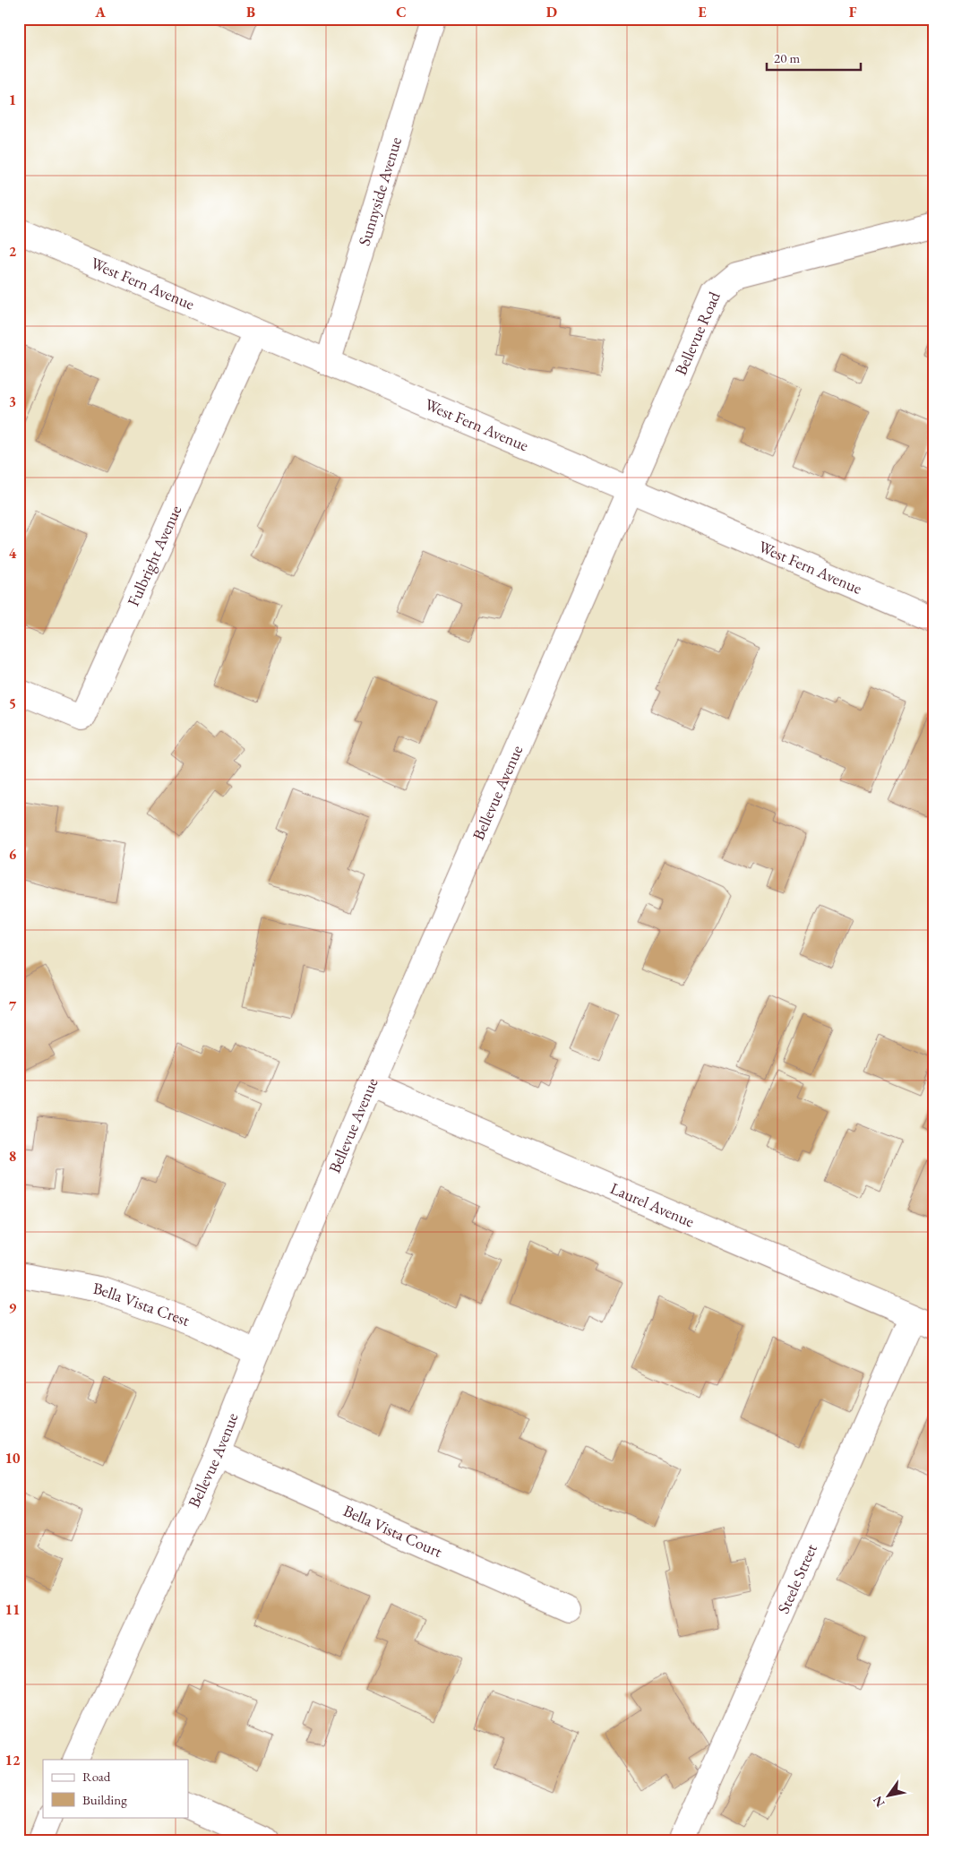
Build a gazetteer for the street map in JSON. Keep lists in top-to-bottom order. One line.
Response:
{"streets":{"street":["Sunnyside Avenue","West Fern Avenue","Bellevue Road","Fulbright Avenue","Bellevue Avenue","Laurel Avenue","Bella Vista Crest","Bella Vista Court","Steele Street"]},"crossings":[["Sunnyside Avenue","West Fern Avenue"],["West Fern Avenue","Bellevue Road"],["West Fern Avenue","Fulbright Avenue"],["West Fern Avenue","Bellevue Avenue"],["Bellevue Road","Bellevue Avenue"],["Bellevue Avenue","Laurel Avenue"],["Bellevue Avenue","Bella Vista Crest"],["Bellevue Avenue","Bella Vista Court"],["Laurel Avenue","Steele Street"]],"legend":["Road","Building"],"scale_bar":"20 m","north":"bottom left","grid":{"columns":["A","B","C","D","E","F"],"rows":["1","2","3","4","5","6","7","8","9","10","11","12"]}}
